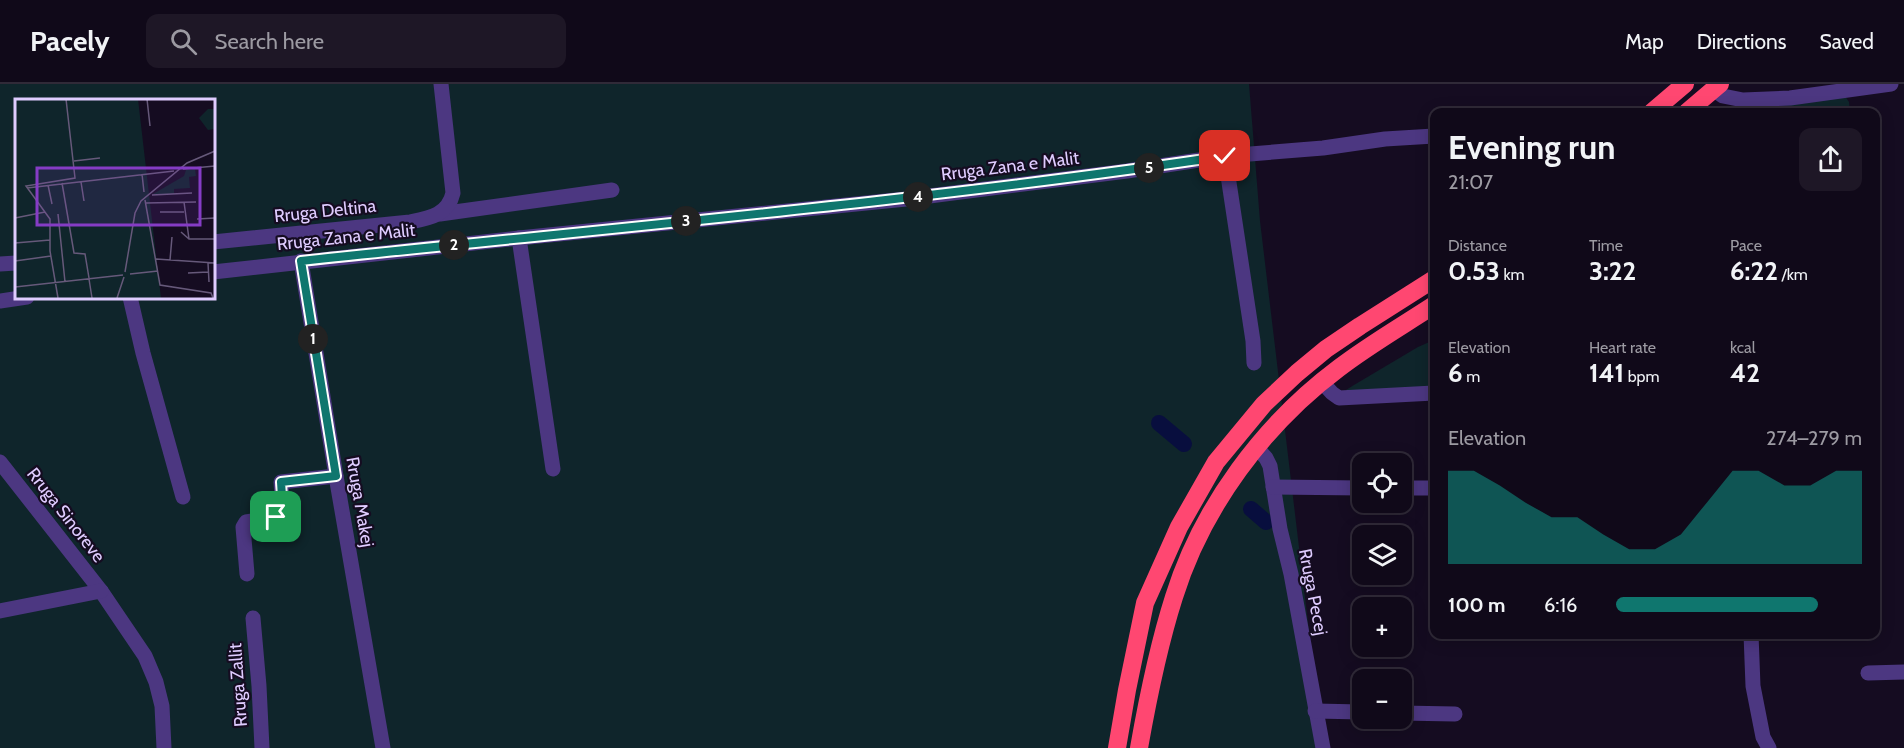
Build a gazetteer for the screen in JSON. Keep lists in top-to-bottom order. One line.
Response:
{"streets":{"street":["Rruga Zana e Malit","Rruga Deltina","Rruga Makej","Rruga Sinoreve","Rruga Pecej","Rruga Zallit"]},"crossings":[["Rruga Zana e Malit","Rruga Makej"]],"page":{"header":"Pacely","search":"Search here","nav":["Map","Directions","Saved"],"heading":["Evening run","21:07"],"pins":["5","4","3","2","1"],"stats":[["Distance","0.53 km"],["Time","3:22"],["Pace","6:22 /km"],["Elevation","6 m"],["Heart rate","141 bpm"],["kcal","42"]],"chart":["Elevation","274–279 m"],"map_buttons":["+","−"],"list":[{"name":"100 m","note":"6:16"}]}}
